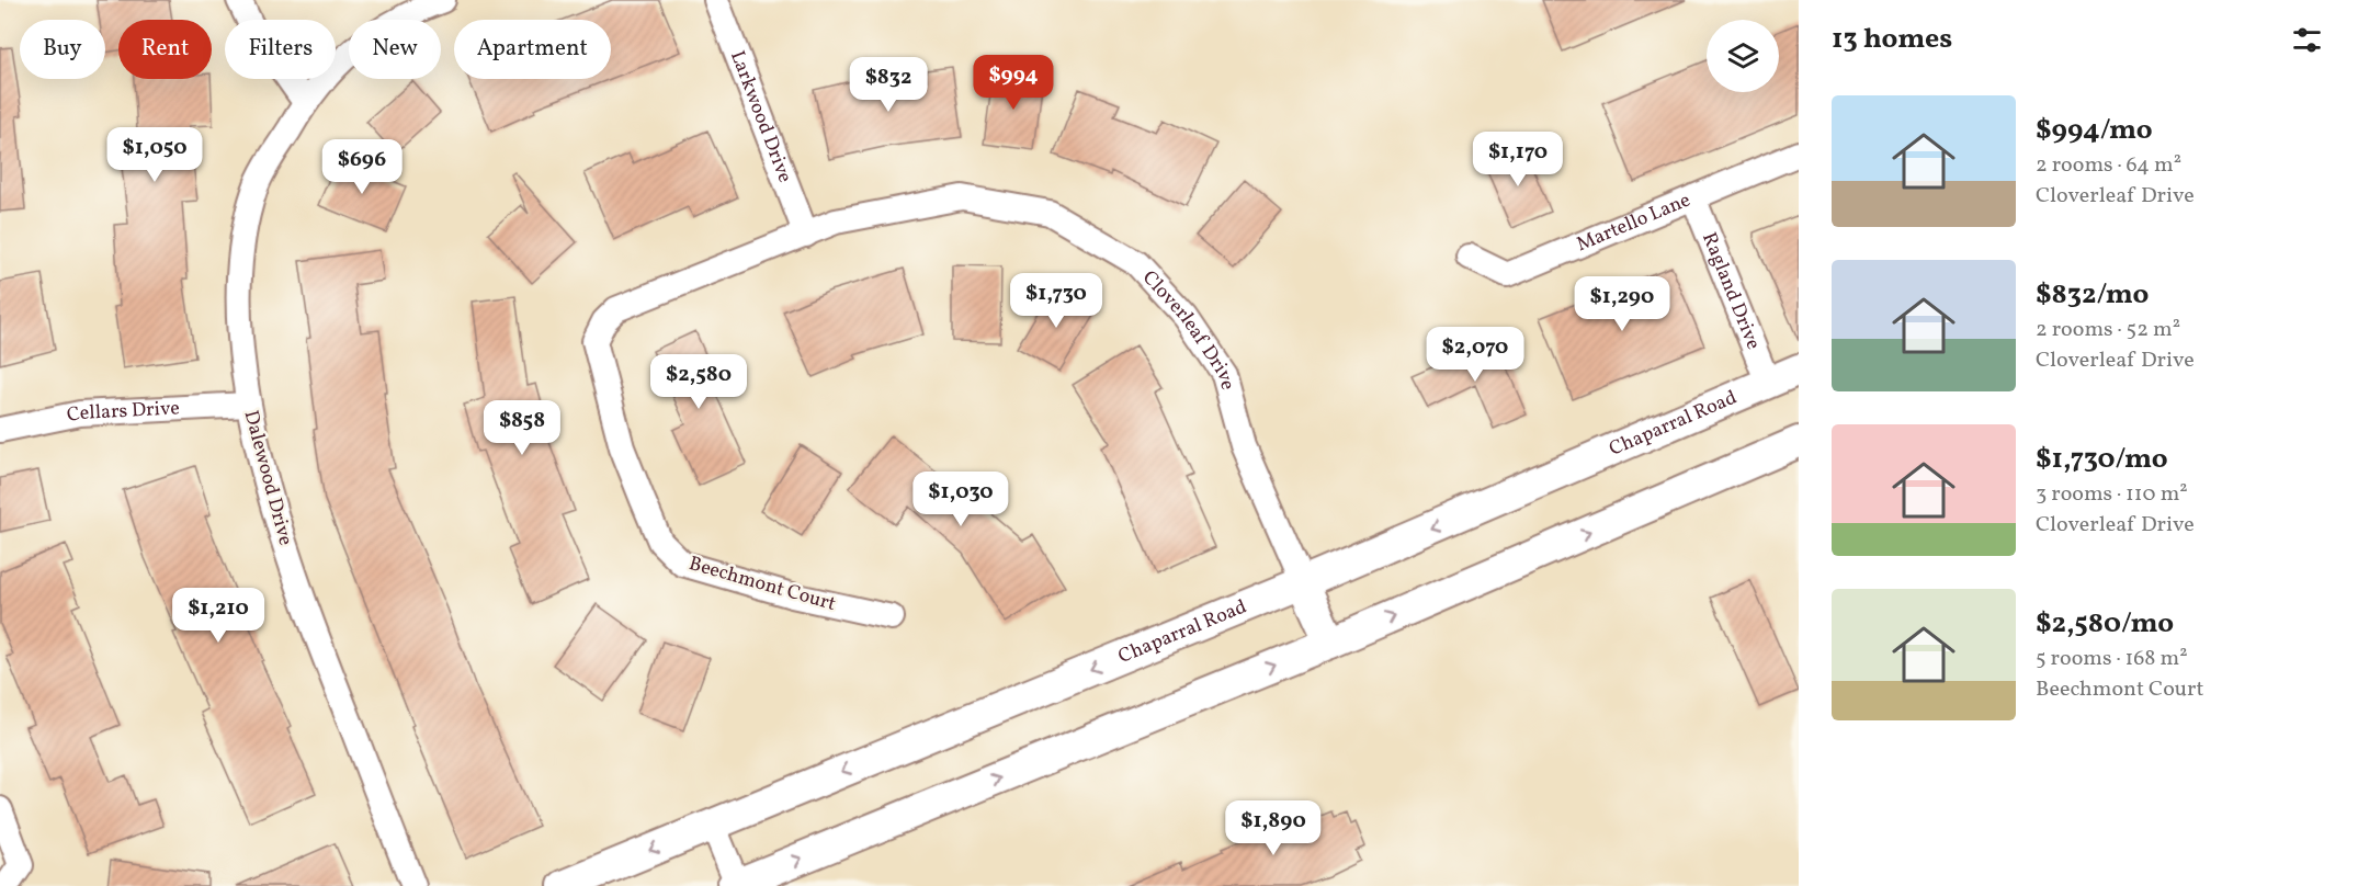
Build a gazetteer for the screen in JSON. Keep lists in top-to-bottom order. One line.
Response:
{"streets":{"main road":["Chaparral Road"],"street":["Larkwood Drive","Martello Lane","Ragland Drive","Cloverleaf Drive","Cellars Drive","Dalewood Drive","Beechmont Court"]},"crossings":[["Larkwood Drive","Cloverleaf Drive"],["Larkwood Drive","Beechmont Court"],["Martello Lane","Ragland Drive"],["Ragland Drive","Chaparral Road"],["Cloverleaf Drive","Chaparral Road"],["Cloverleaf Drive","Beechmont Court"],["Cellars Drive","Dalewood Drive"]],"page":{"heading":"13 homes","chip":["Buy","Rent","Filters","New","Apartment"],"price":["$994","$832","$1,050","$1,170","$696","$1,730","$1,290","$2,070","$2,580","$858","$1,030","$1,210","$1,890"],"list":[{"name":"$994/mo","note":"2 rooms · 64 m² · Cloverleaf Drive"},{"name":"$832/mo","note":"2 rooms · 52 m² · Cloverleaf Drive"},{"name":"$1,730/mo","note":"3 rooms · 110 m² · Cloverleaf Drive"},{"name":"$2,580/mo","note":"5 rooms · 168 m² · Beechmont Court"}]}}
